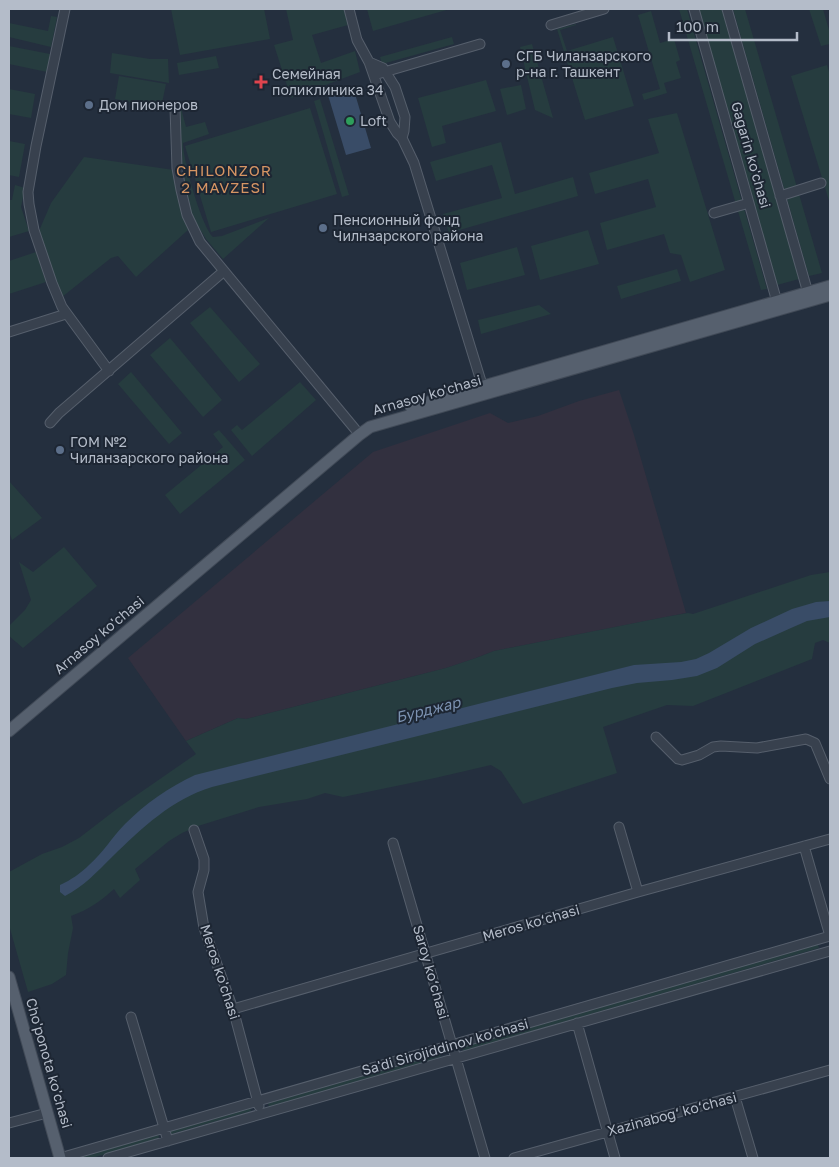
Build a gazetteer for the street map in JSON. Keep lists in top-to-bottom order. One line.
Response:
{"streets":{"main road":["Arnasoy ko'chasi","Cho'ponota ko'chasi"],"street":["Gagarin ko'chasi","Meros ko‘chasi","Meros ko'chasi","Saroy ko‘chasi","Sa'di Sirojiddinov ko'chasi","Xazinabog‘ ko‘chasi"]},"crossings":[["Gagarin ko'chasi","Arnasoy ko'chasi"],["Meros ko‘chasi","Meros ko'chasi"],["Meros ko‘chasi","Saroy ko‘chasi"],["Meros ko'chasi","Sa'di Sirojiddinov ko'chasi"],["Saroy ko‘chasi","Sa'di Sirojiddinov ko'chasi"],["Sa'di Sirojiddinov ko'chasi","Cho'ponota ko'chasi"]],"districts":["CHILONZOR 2 MAVZESI"],"water":["Бурджар"],"places":{"other":["СГБ Чиланзарского р-на г. Ташкент","Дом пионеров","Loft","Пенсионный фонд Чилнзарского района","ГОМ №2 Чиланзарского района"],"health":["Семейная поликлиника 34"]},"scale_bar":"100 m"}
